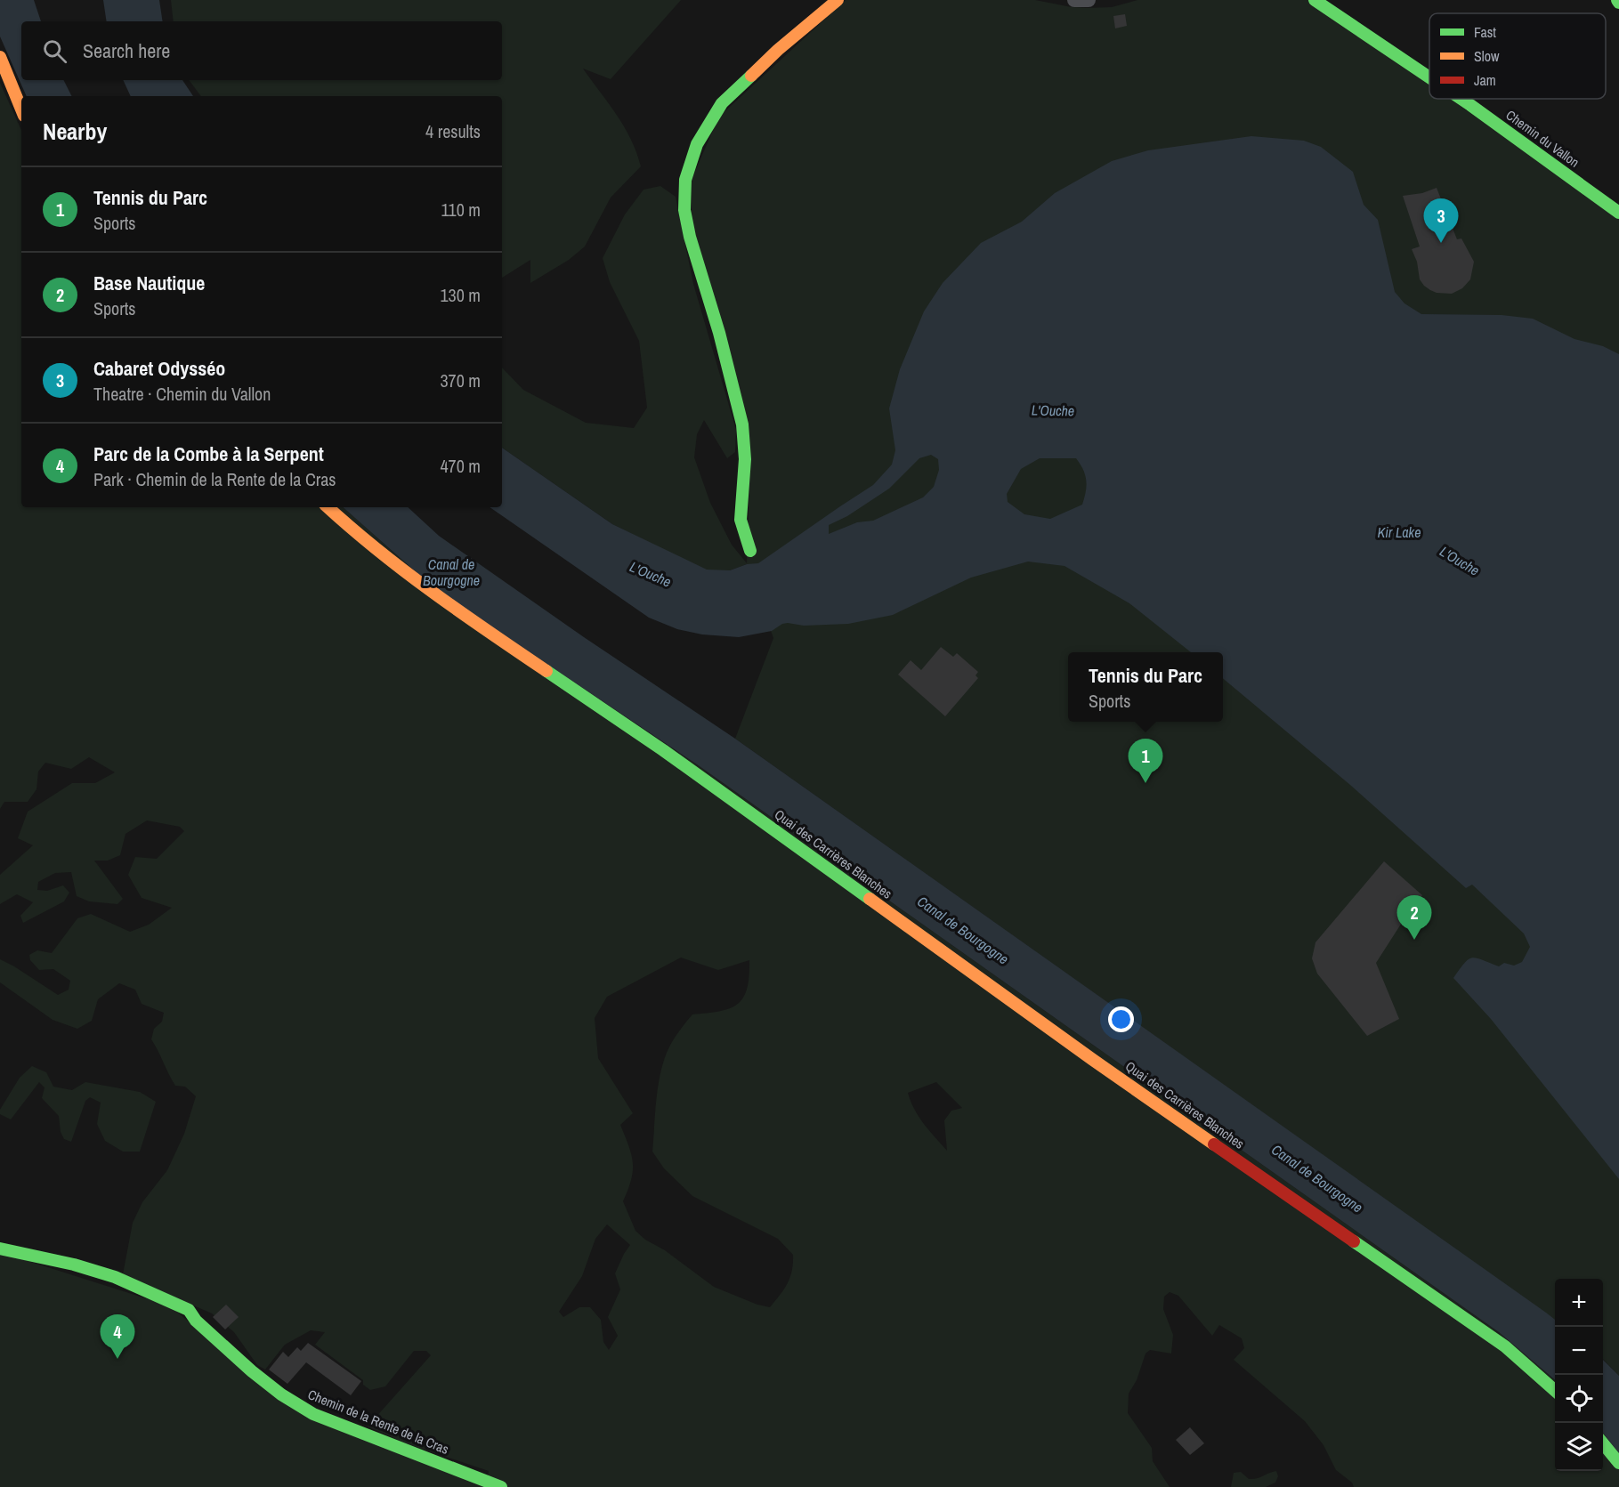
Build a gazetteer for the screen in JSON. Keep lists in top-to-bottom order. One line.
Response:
{"streets":{"street":["Chemin du Vallon","Quai des Carrières Blanches","Chemin de la Rente de la Cras"]},"water":["L'Ouche","Kir Lake","Canal de Bourgogne"],"legend":["Fast","Slow","Jam"],"page":{"search":"Search here","heading":["Nearby","4 results"],"list":[{"mark":"1","name":"Tennis du Parc","note":"Sports","value":"110 m"},{"mark":"2","name":"Base Nautique","note":"Sports","value":"130 m"},{"mark":"3","name":"Cabaret Odysséo","note":"Theatre · Chemin du Vallon","value":"370 m"},{"mark":"4","name":"Parc de la Combe à la Serpent","note":"Park · Chemin de la Rente de la Cras","value":"470 m"}],"pins":["3","1","2","4"],"popup":["Tennis du Parc","Sports"],"map_buttons":["+","−"]}}
